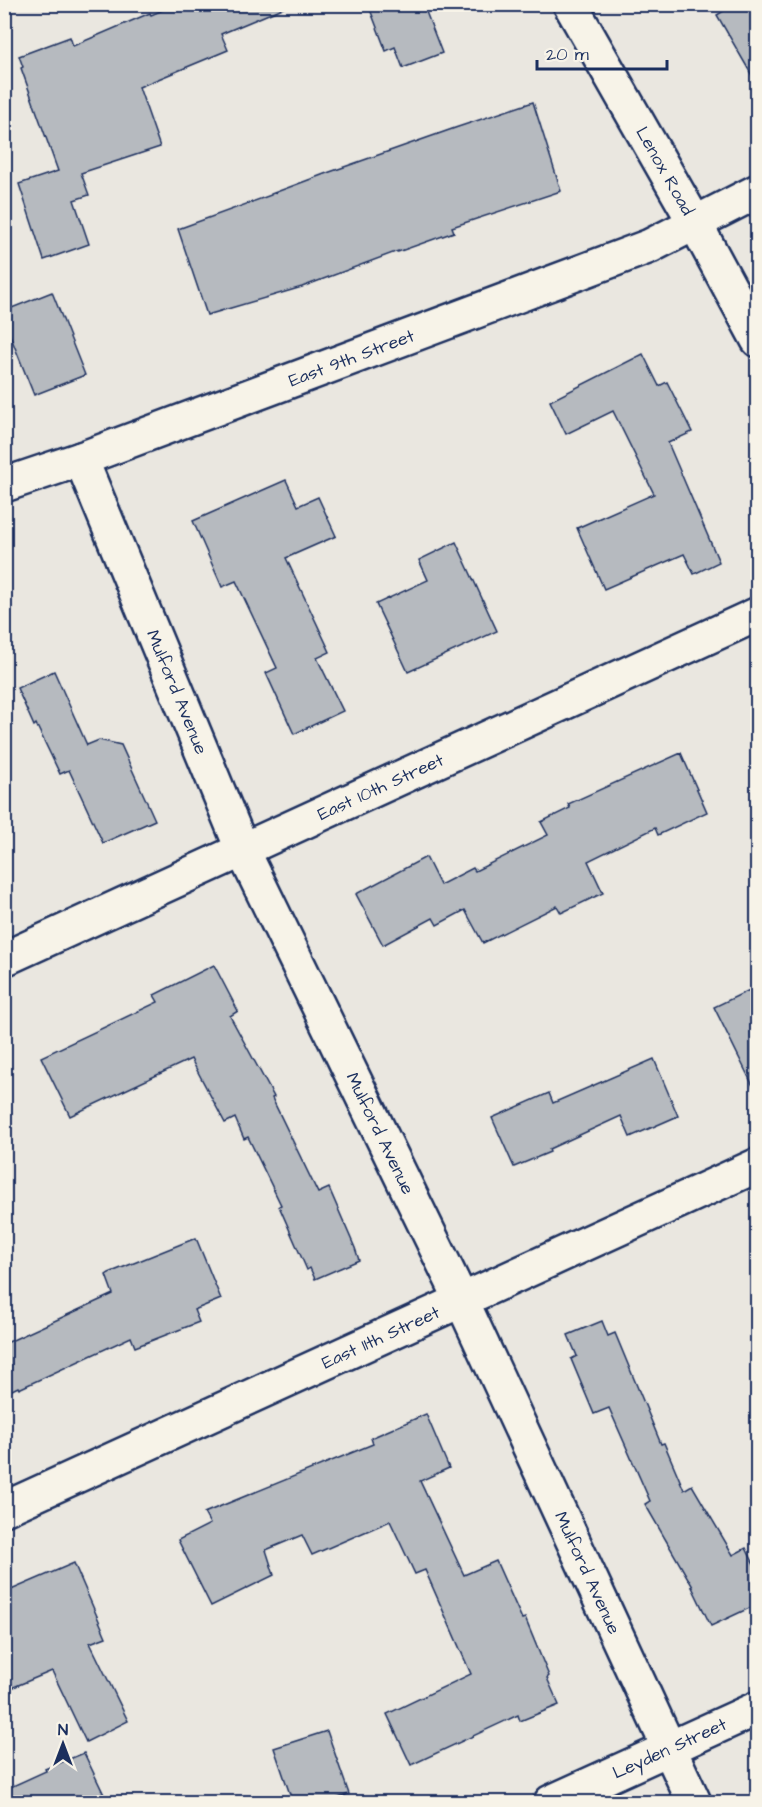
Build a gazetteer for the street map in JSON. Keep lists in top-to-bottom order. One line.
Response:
{"streets":{"street":["Lenox Road","East 9th Street","Mulford Avenue","East 10th Street","East 11th Street","Leyden Street"]},"crossings":[["Lenox Road","East 9th Street"],["East 9th Street","Mulford Avenue"],["Mulford Avenue","East 10th Street"],["Mulford Avenue","East 11th Street"],["Mulford Avenue","Leyden Street"]],"scale_bar":"20 m","north":"top"}
